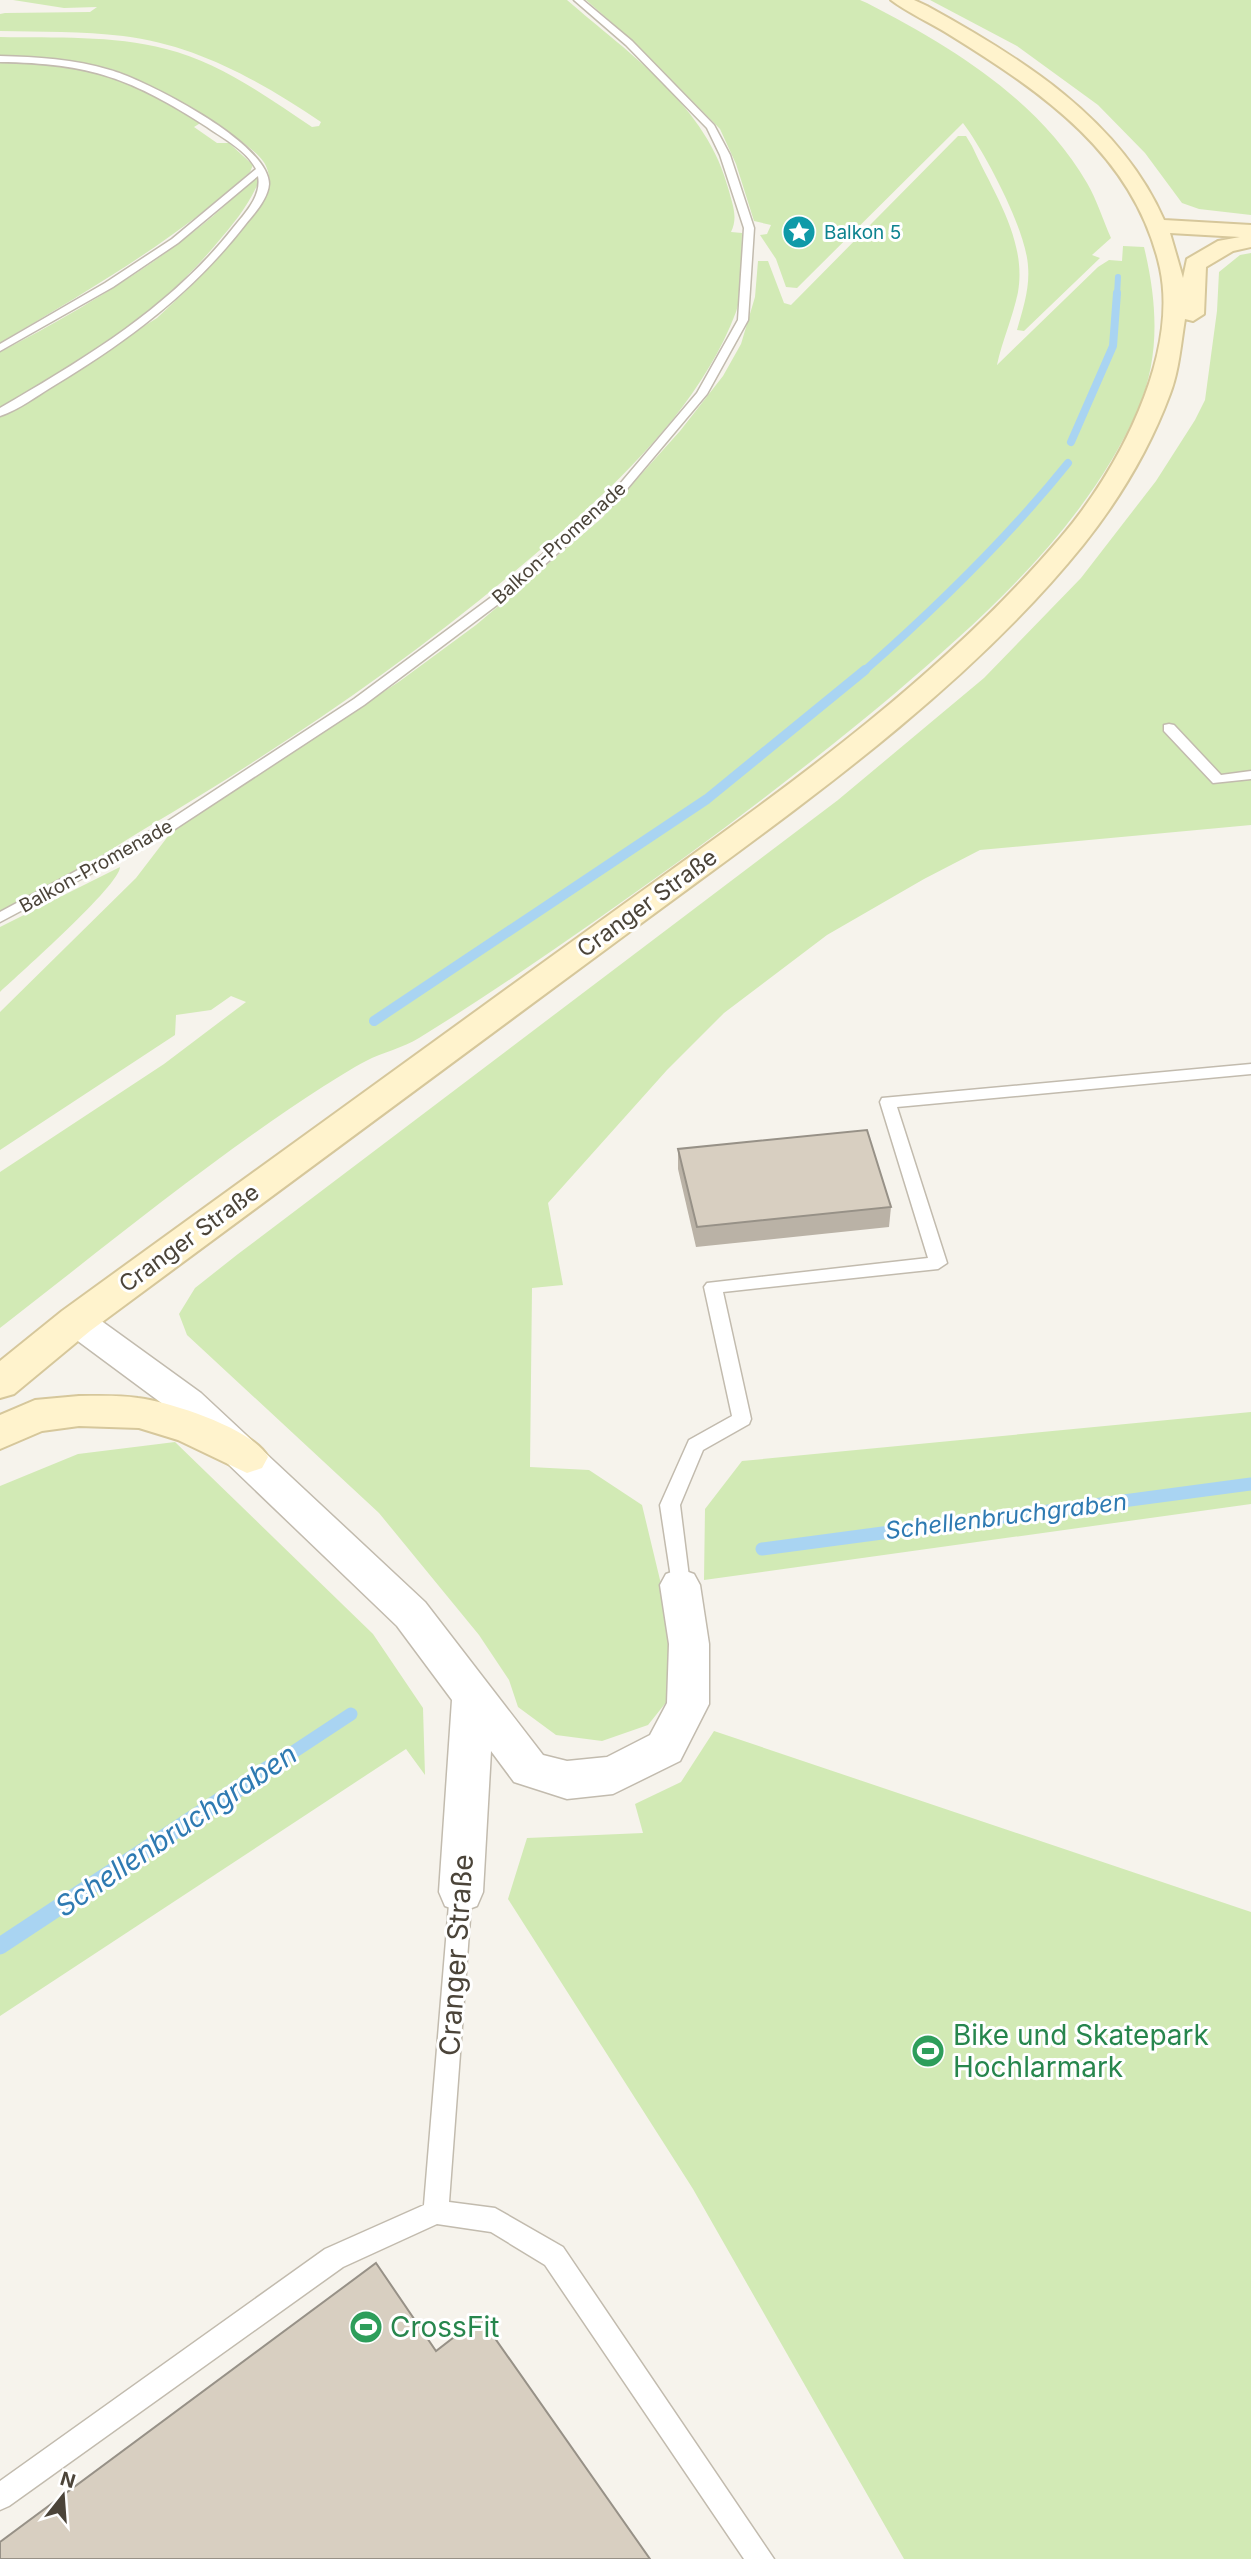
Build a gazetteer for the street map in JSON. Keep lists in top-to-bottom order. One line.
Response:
{"streets":{"main road":["Cranger Straße"],"lane":["Balkon-Promenade"]},"water":["Schellenbruchgraben"],"places":{"place":["Balkon 5"],"sports":["Bike und Skatepark Hochlarmark","CrossFit"]},"north":"top"}
